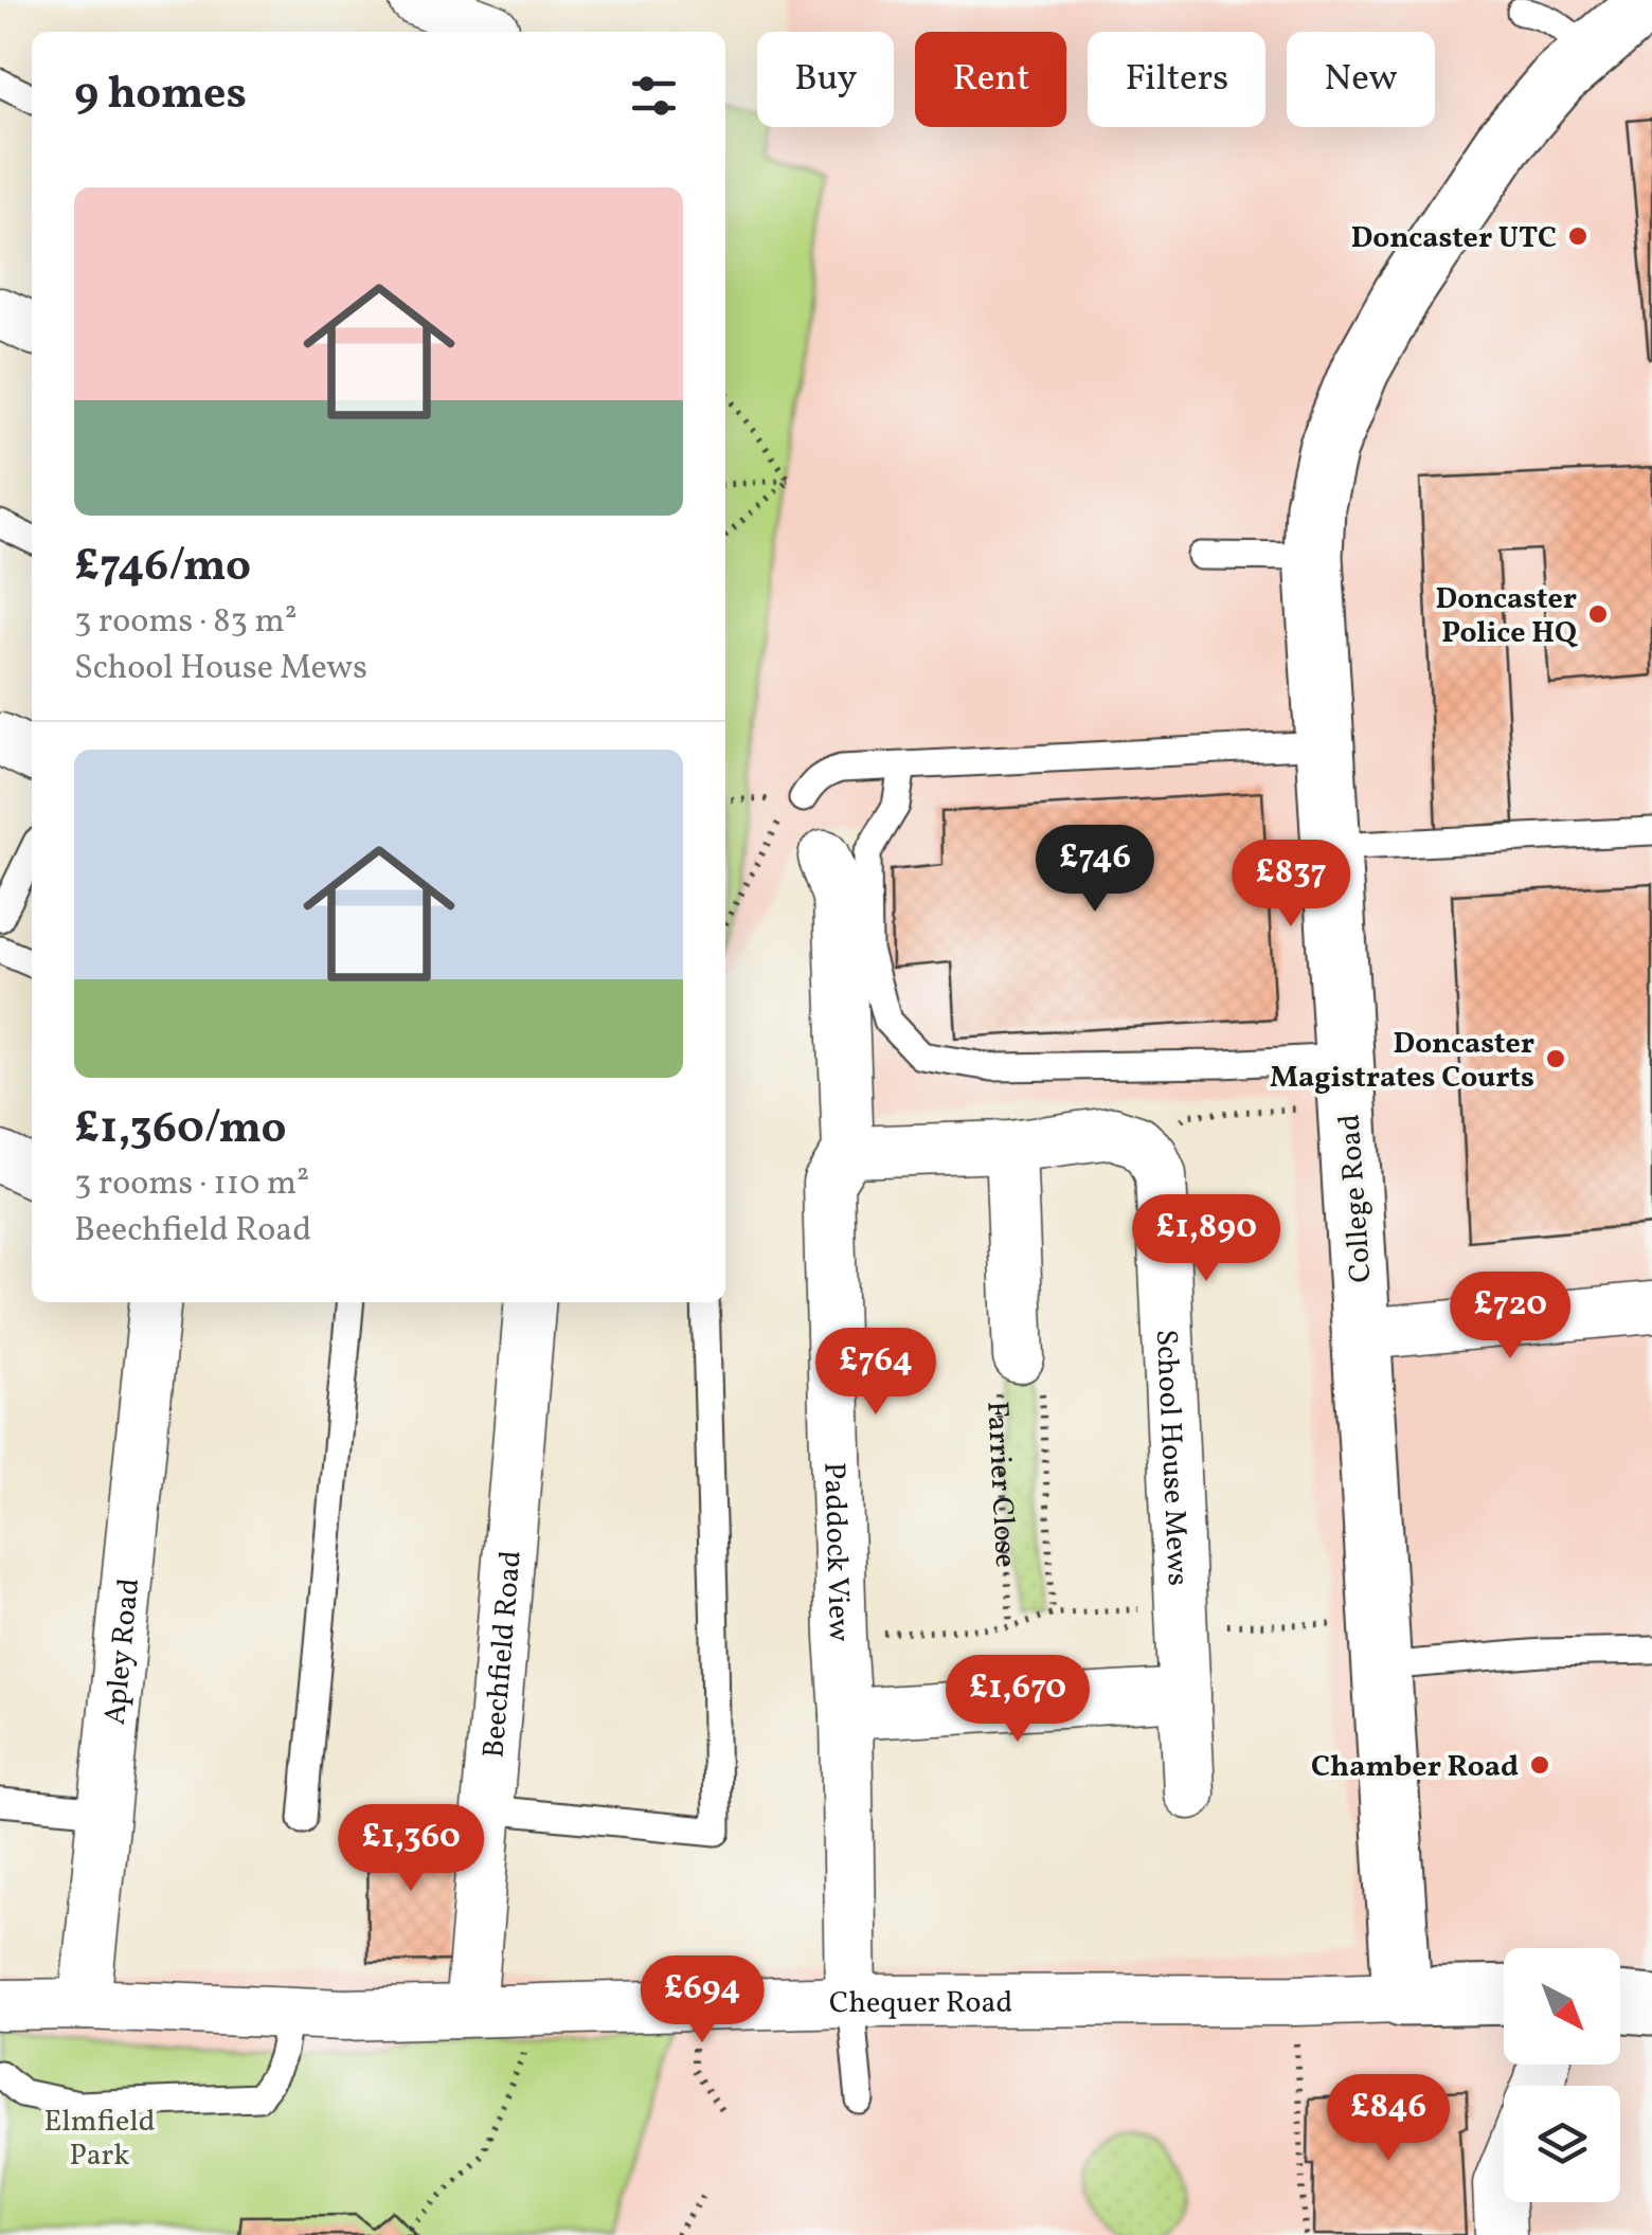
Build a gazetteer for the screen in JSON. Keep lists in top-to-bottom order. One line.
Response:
{"streets":{"street":["College Road","School House Mews","Paddock View","Apley Road","Beechfield Road","Chequer Road"],"path":["Farrier Close"]},"crossings":[["College Road","Chequer Road"],["Paddock View","Chequer Road"],["Apley Road","Chequer Road"],["Beechfield Road","Chequer Road"]],"parks":["Elmfield Park"],"places":["Doncaster UTC","Doncaster Police HQ","Doncaster Magistrates Courts","Chamber Road"],"north":"bottom right","page":{"chip":["Buy","Rent","Filters","New"],"heading":"9 homes","list":[{"name":"£746/mo","note":"3 rooms · 83 m² · School House Mews"},{"name":"£1,360/mo","note":"3 rooms · 110 m² · Beechfield Road"}],"price":["£746","£837","£1,890","£720","£764","£1,670","£1,360","£694","£846"]}}
